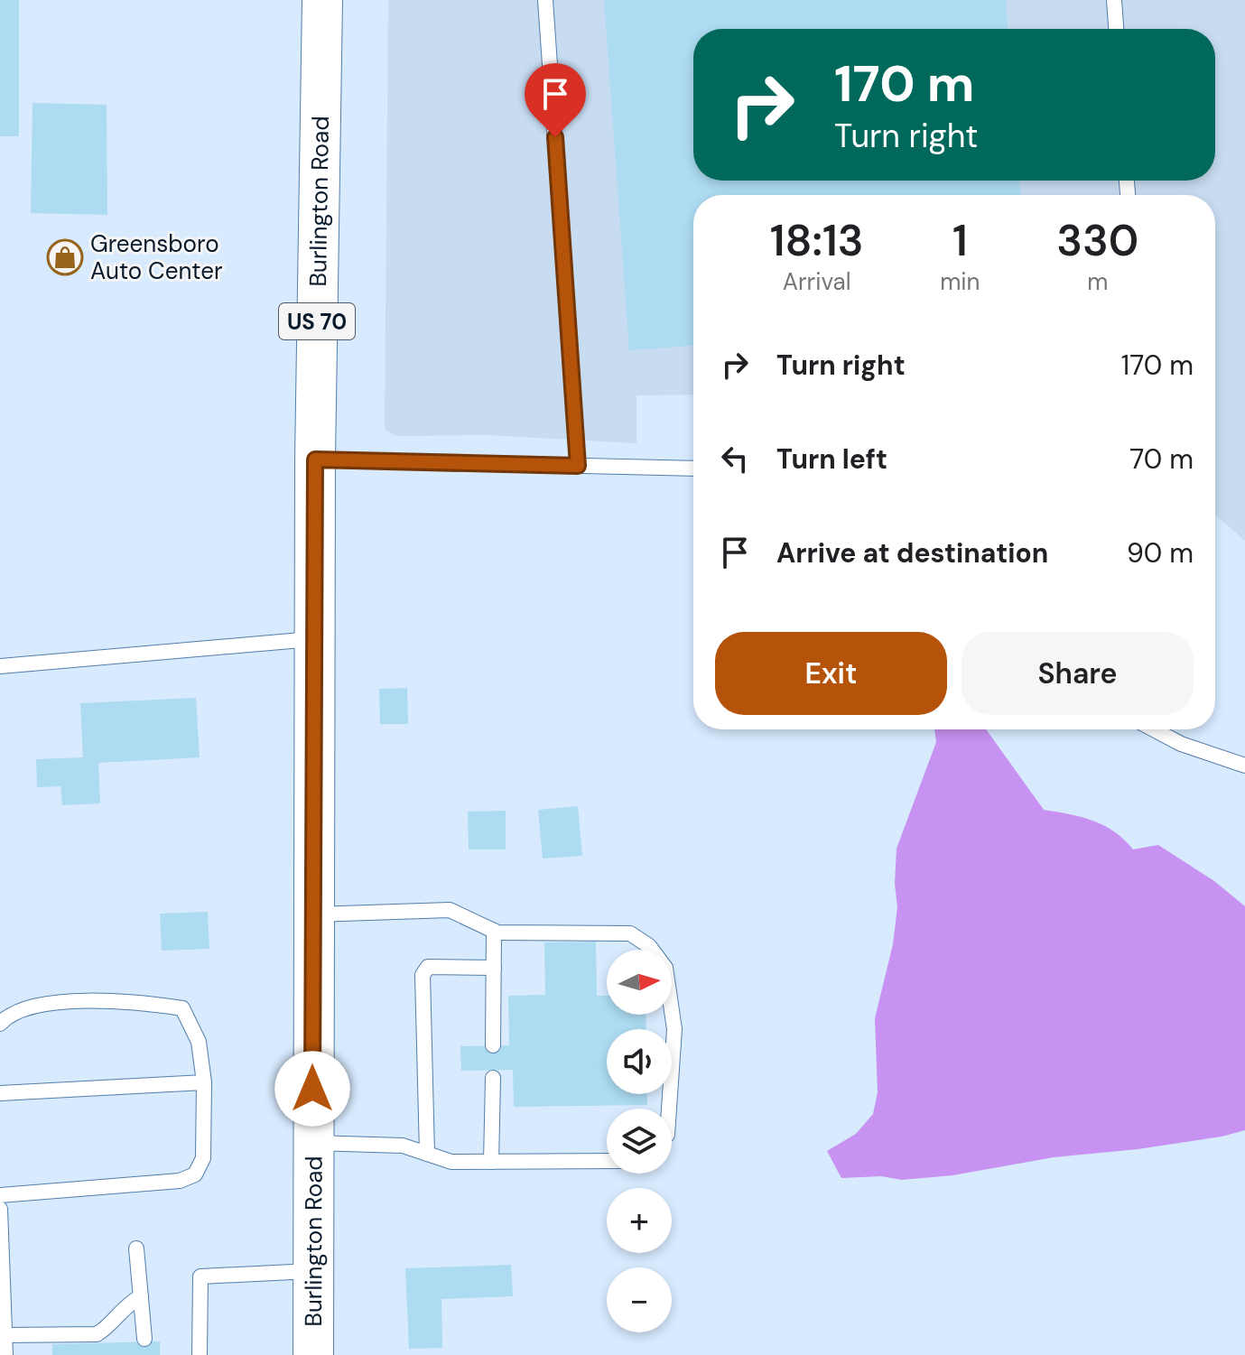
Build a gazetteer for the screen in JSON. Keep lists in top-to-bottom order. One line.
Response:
{"streets":{"highway":["Burlington Road","US 70"]},"places":{"shop":["Greensboro Auto Center"]},"north":"right","page":{"turn":["170 m","Turn right"],"eta":["18:13","Arrival","1","min","330","m"],"list":[{"name":"Turn right","value":"170 m"},{"name":"Turn left","value":"70 m"},{"name":"Arrive at destination","value":"90 m"}],"buttons":["Exit","Share"],"map_buttons":["+","−"]}}
